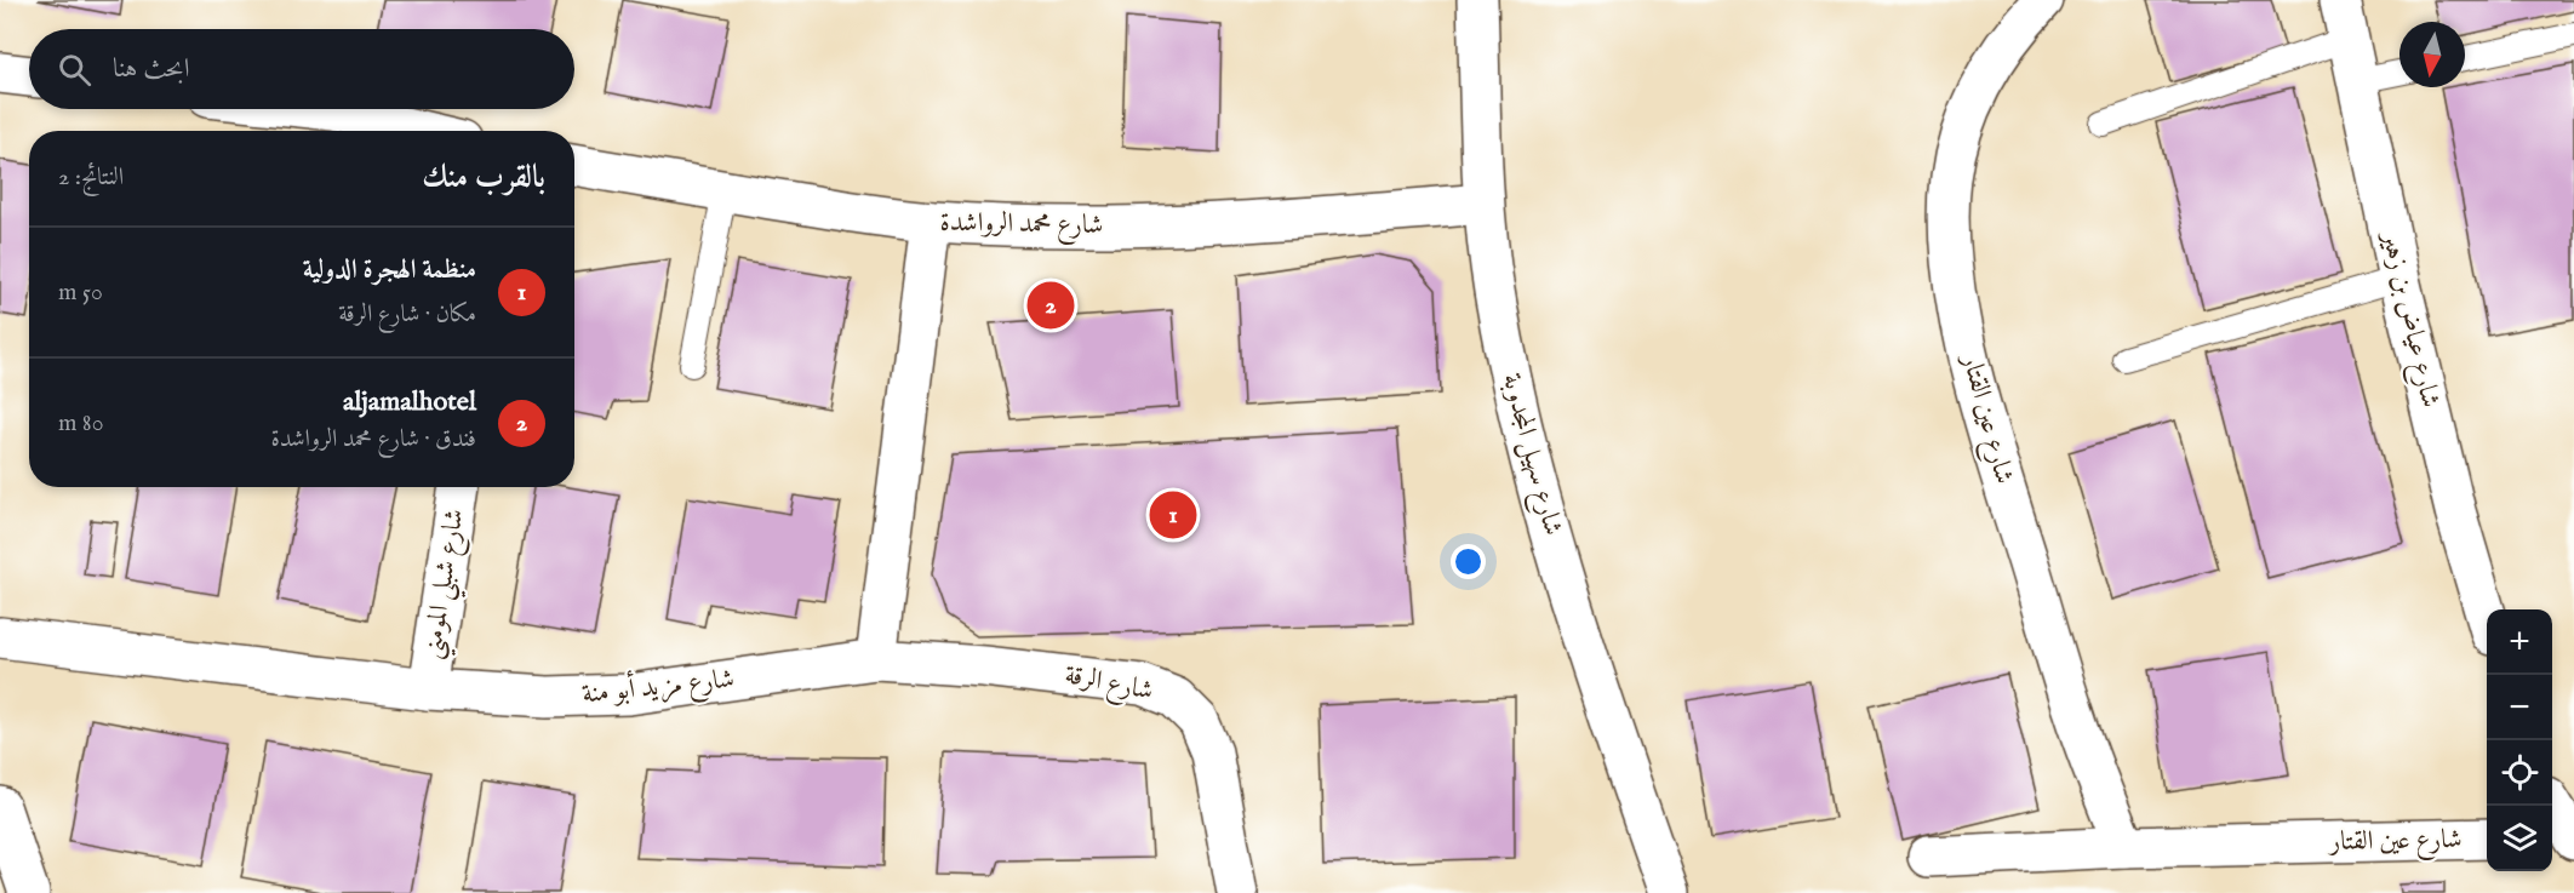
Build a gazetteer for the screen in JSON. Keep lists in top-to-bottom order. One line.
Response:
{"streets":{"street":["شارع محمد الرواشدة","شارع عياض بن زهير","شارع عين القتار","شارع سهيل المجدوبة","شارع شبلي المومني","شارع الرقة","شارع مزيد أبو منة"]},"crossings":[["شارع محمد الرواشدة","شارع سهيل المجدوبة"],["شارع شبلي المومني","شارع مزيد أبو منة"],["شارع الرقة","شارع مزيد أبو منة"]],"north":"bottom","page":{"search":"ابحث هنا","heading":["بالقرب منك","النتائج: 2"],"list":[{"mark":"1","name":"منظمة الهجرة الدولية","note":"مكان · شارع الرقة","value":"50 m"},{"mark":"2","name":"aljamalhotel","note":"فندق · شارع محمد الرواشدة","value":"80 m"}],"pins":["2","1"],"map_buttons":["+","−"]}}
